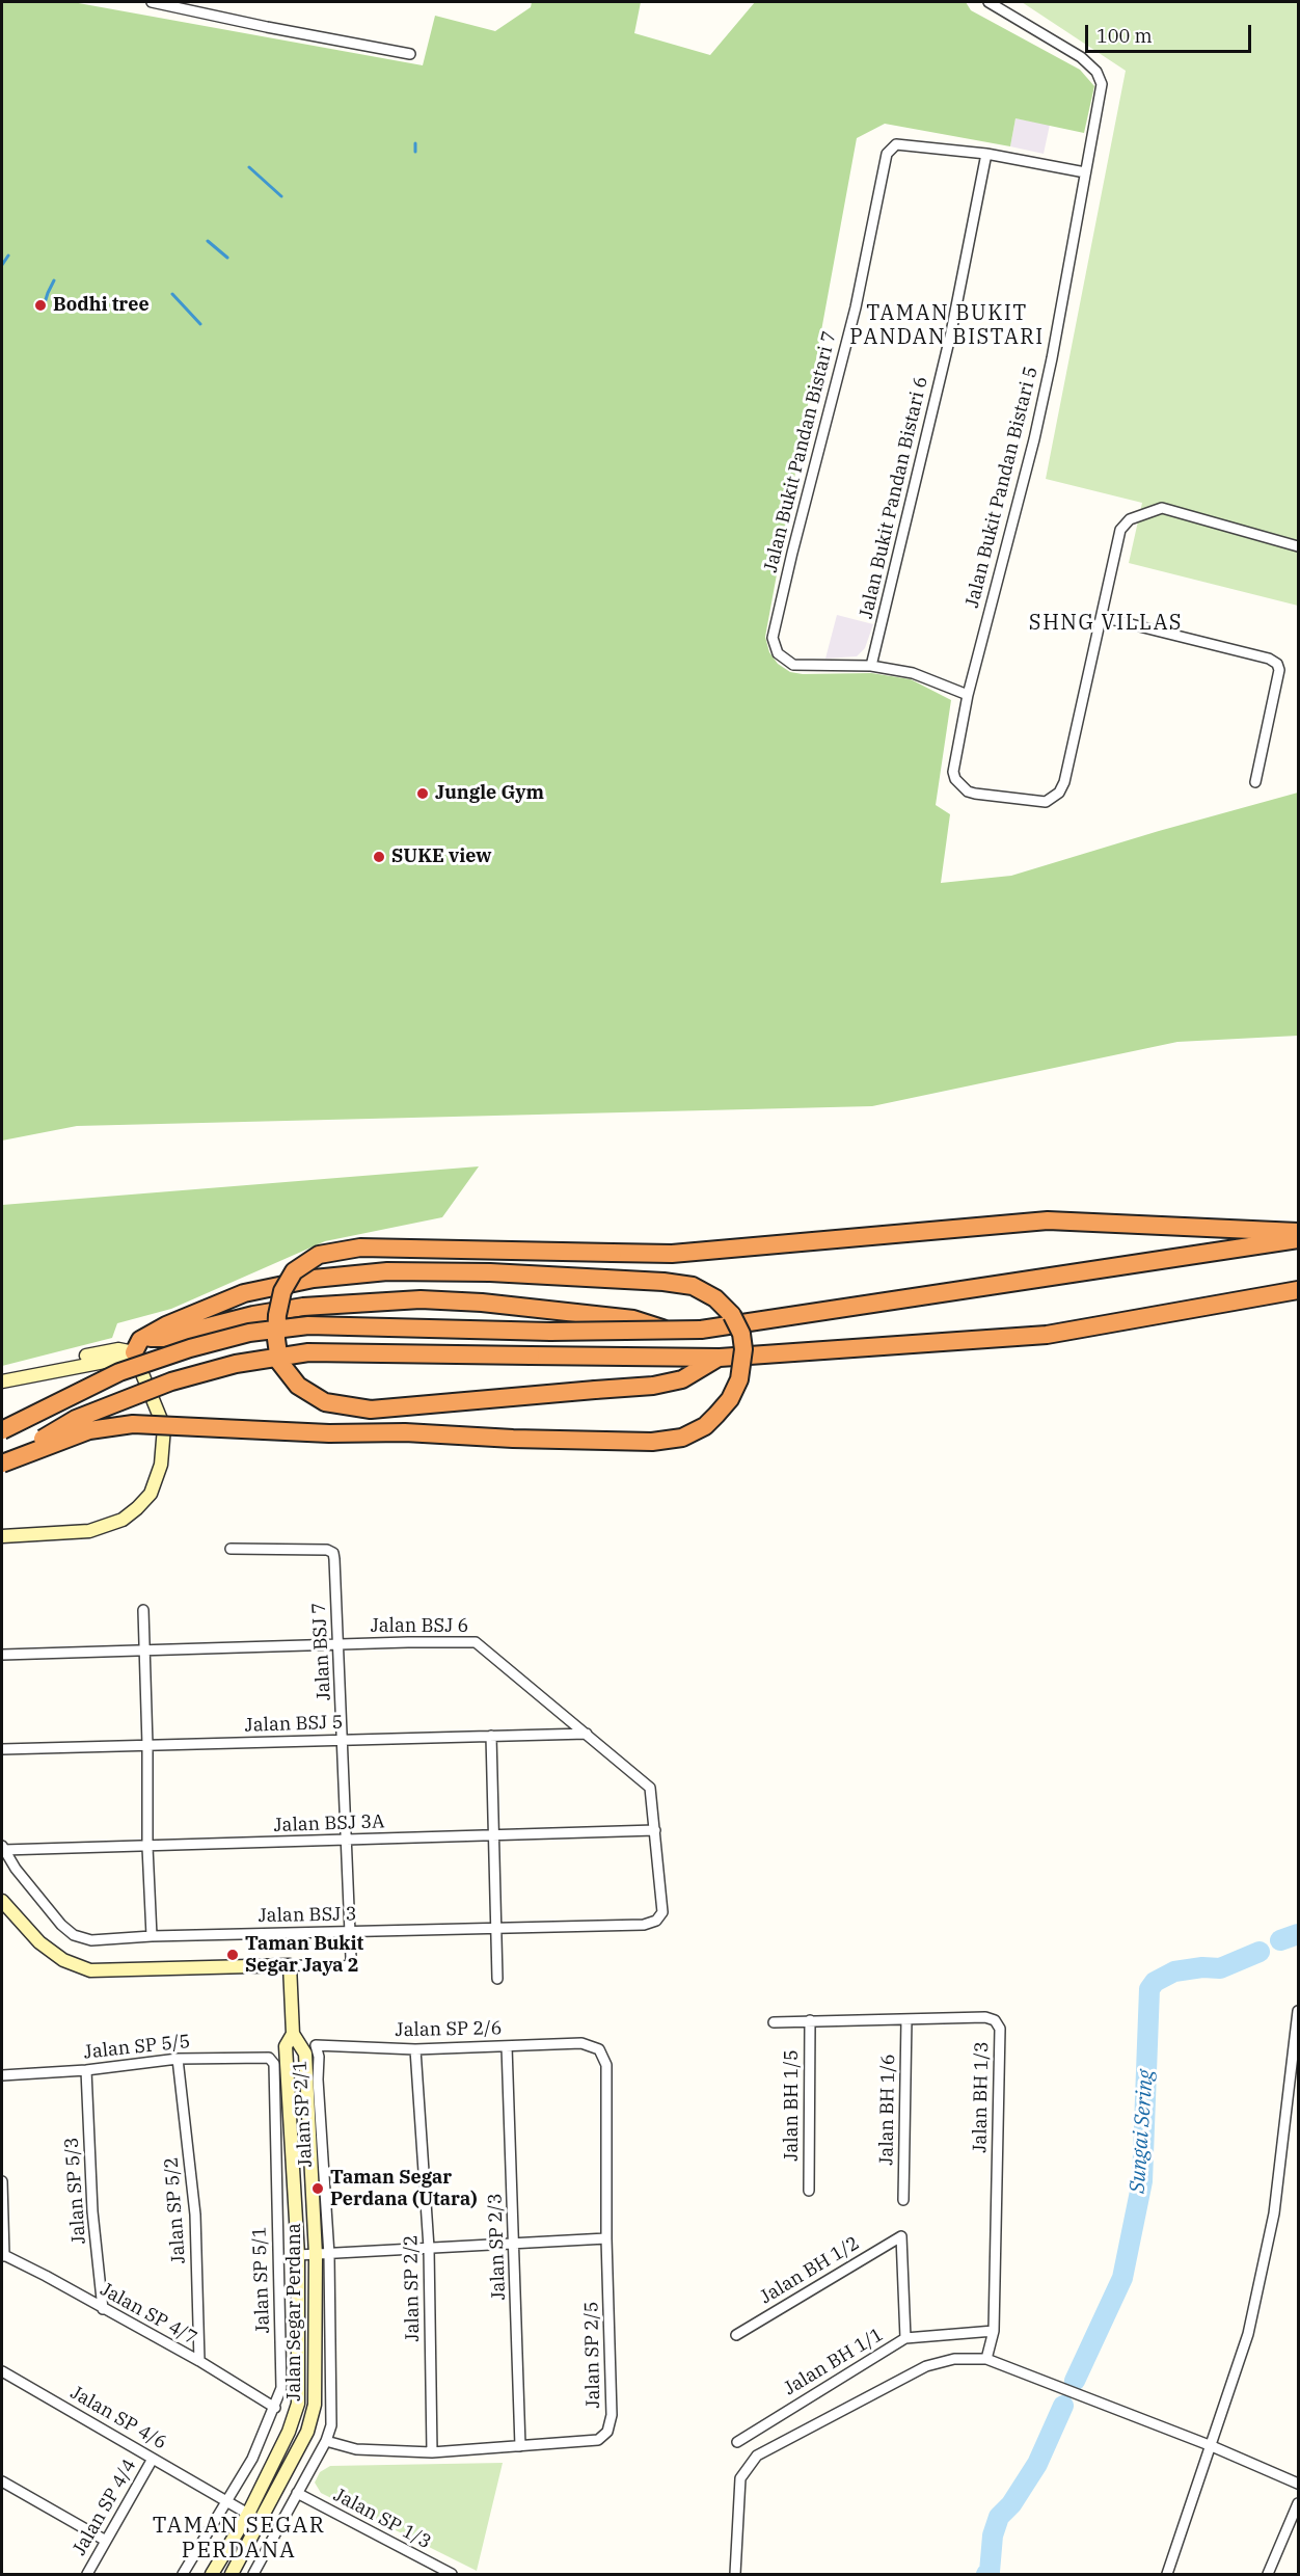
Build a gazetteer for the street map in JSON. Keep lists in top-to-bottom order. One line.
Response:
{"streets":{"street":["Jalan Bukit Pandan Bistari 7","Jalan Bukit Pandan Bistari 5","Jalan Bukit Pandan Bistari 6","Jalan BSJ 6","Jalan BSJ 7","Jalan BSJ 5","Jalan BSJ 3A","Jalan BSJ 3","Jalan SP 2/6","Jalan SP 5/5","Jalan BH 1/3","Jalan BH 1/5","Jalan BH 1/6","Jalan SP 2/1","Jalan SP 5/3","Jalan SP 5/2","Jalan SP 2/3","Jalan BH 1/2","Jalan SP 5/1","Jalan SP 2/2","Jalan Segar Perdana","Jalan SP 4/7","Jalan SP 2/5","Jalan BH 1/1","Jalan SP 4/6","Jalan SP 4/4","Jalan SP 1/3"]},"crossings":[["Jalan Bukit Pandan Bistari 7","Jalan Bukit Pandan Bistari 5"],["Jalan Bukit Pandan Bistari 7","Jalan Bukit Pandan Bistari 6"],["Jalan BSJ 6","Jalan BSJ 7"],["Jalan BSJ 6","Jalan BSJ 5"],["Jalan BSJ 6","Jalan BSJ 3A"],["Jalan BSJ 6","Jalan BSJ 3"],["Jalan BSJ 7","Jalan BSJ 5"],["Jalan BSJ 7","Jalan BSJ 3A"],["Jalan BSJ 7","Jalan BSJ 3"],["Jalan BSJ 7","Jalan Segar Perdana"],["Jalan BSJ 3A","Jalan BSJ 3"],["Jalan SP 2/6","Jalan SP 2/1"],["Jalan SP 2/6","Jalan SP 2/3"],["Jalan SP 2/6","Jalan SP 2/2"],["Jalan SP 2/6","Jalan SP 2/5"],["Jalan SP 5/5","Jalan SP 5/3"],["Jalan SP 5/5","Jalan SP 5/2"],["Jalan SP 5/5","Jalan SP 5/1"],["Jalan BH 1/3","Jalan BH 1/5"],["Jalan BH 1/3","Jalan BH 1/6"],["Jalan BH 1/3","Jalan BH 1/1"],["Jalan SP 2/1","Jalan SP 2/5"],["Jalan SP 2/1","Jalan SP 1/3"],["Jalan SP 5/3","Jalan SP 4/7"],["Jalan SP 5/2","Jalan SP 4/7"],["Jalan SP 2/3","Jalan SP 2/5"],["Jalan BH 1/2","Jalan BH 1/1"],["Jalan SP 5/1","Jalan SP 4/7"],["Jalan SP 5/1","Jalan SP 4/6"],["Jalan SP 2/2","Jalan SP 2/5"],["Jalan Segar Perdana","Jalan SP 4/6"],["Jalan SP 4/6","Jalan SP 4/4"]],"districts":["TAMAN BUKIT PANDAN BISTARI","SHNG VILLAS","TAMAN SEGAR PERDANA"],"water":["Sungai Sering"],"places":["Bodhi tree","Jungle Gym","SUKE view","Taman Bukit Segar Jaya 2","Taman Segar Perdana (Utara)"],"scale_bar":"100 m"}
